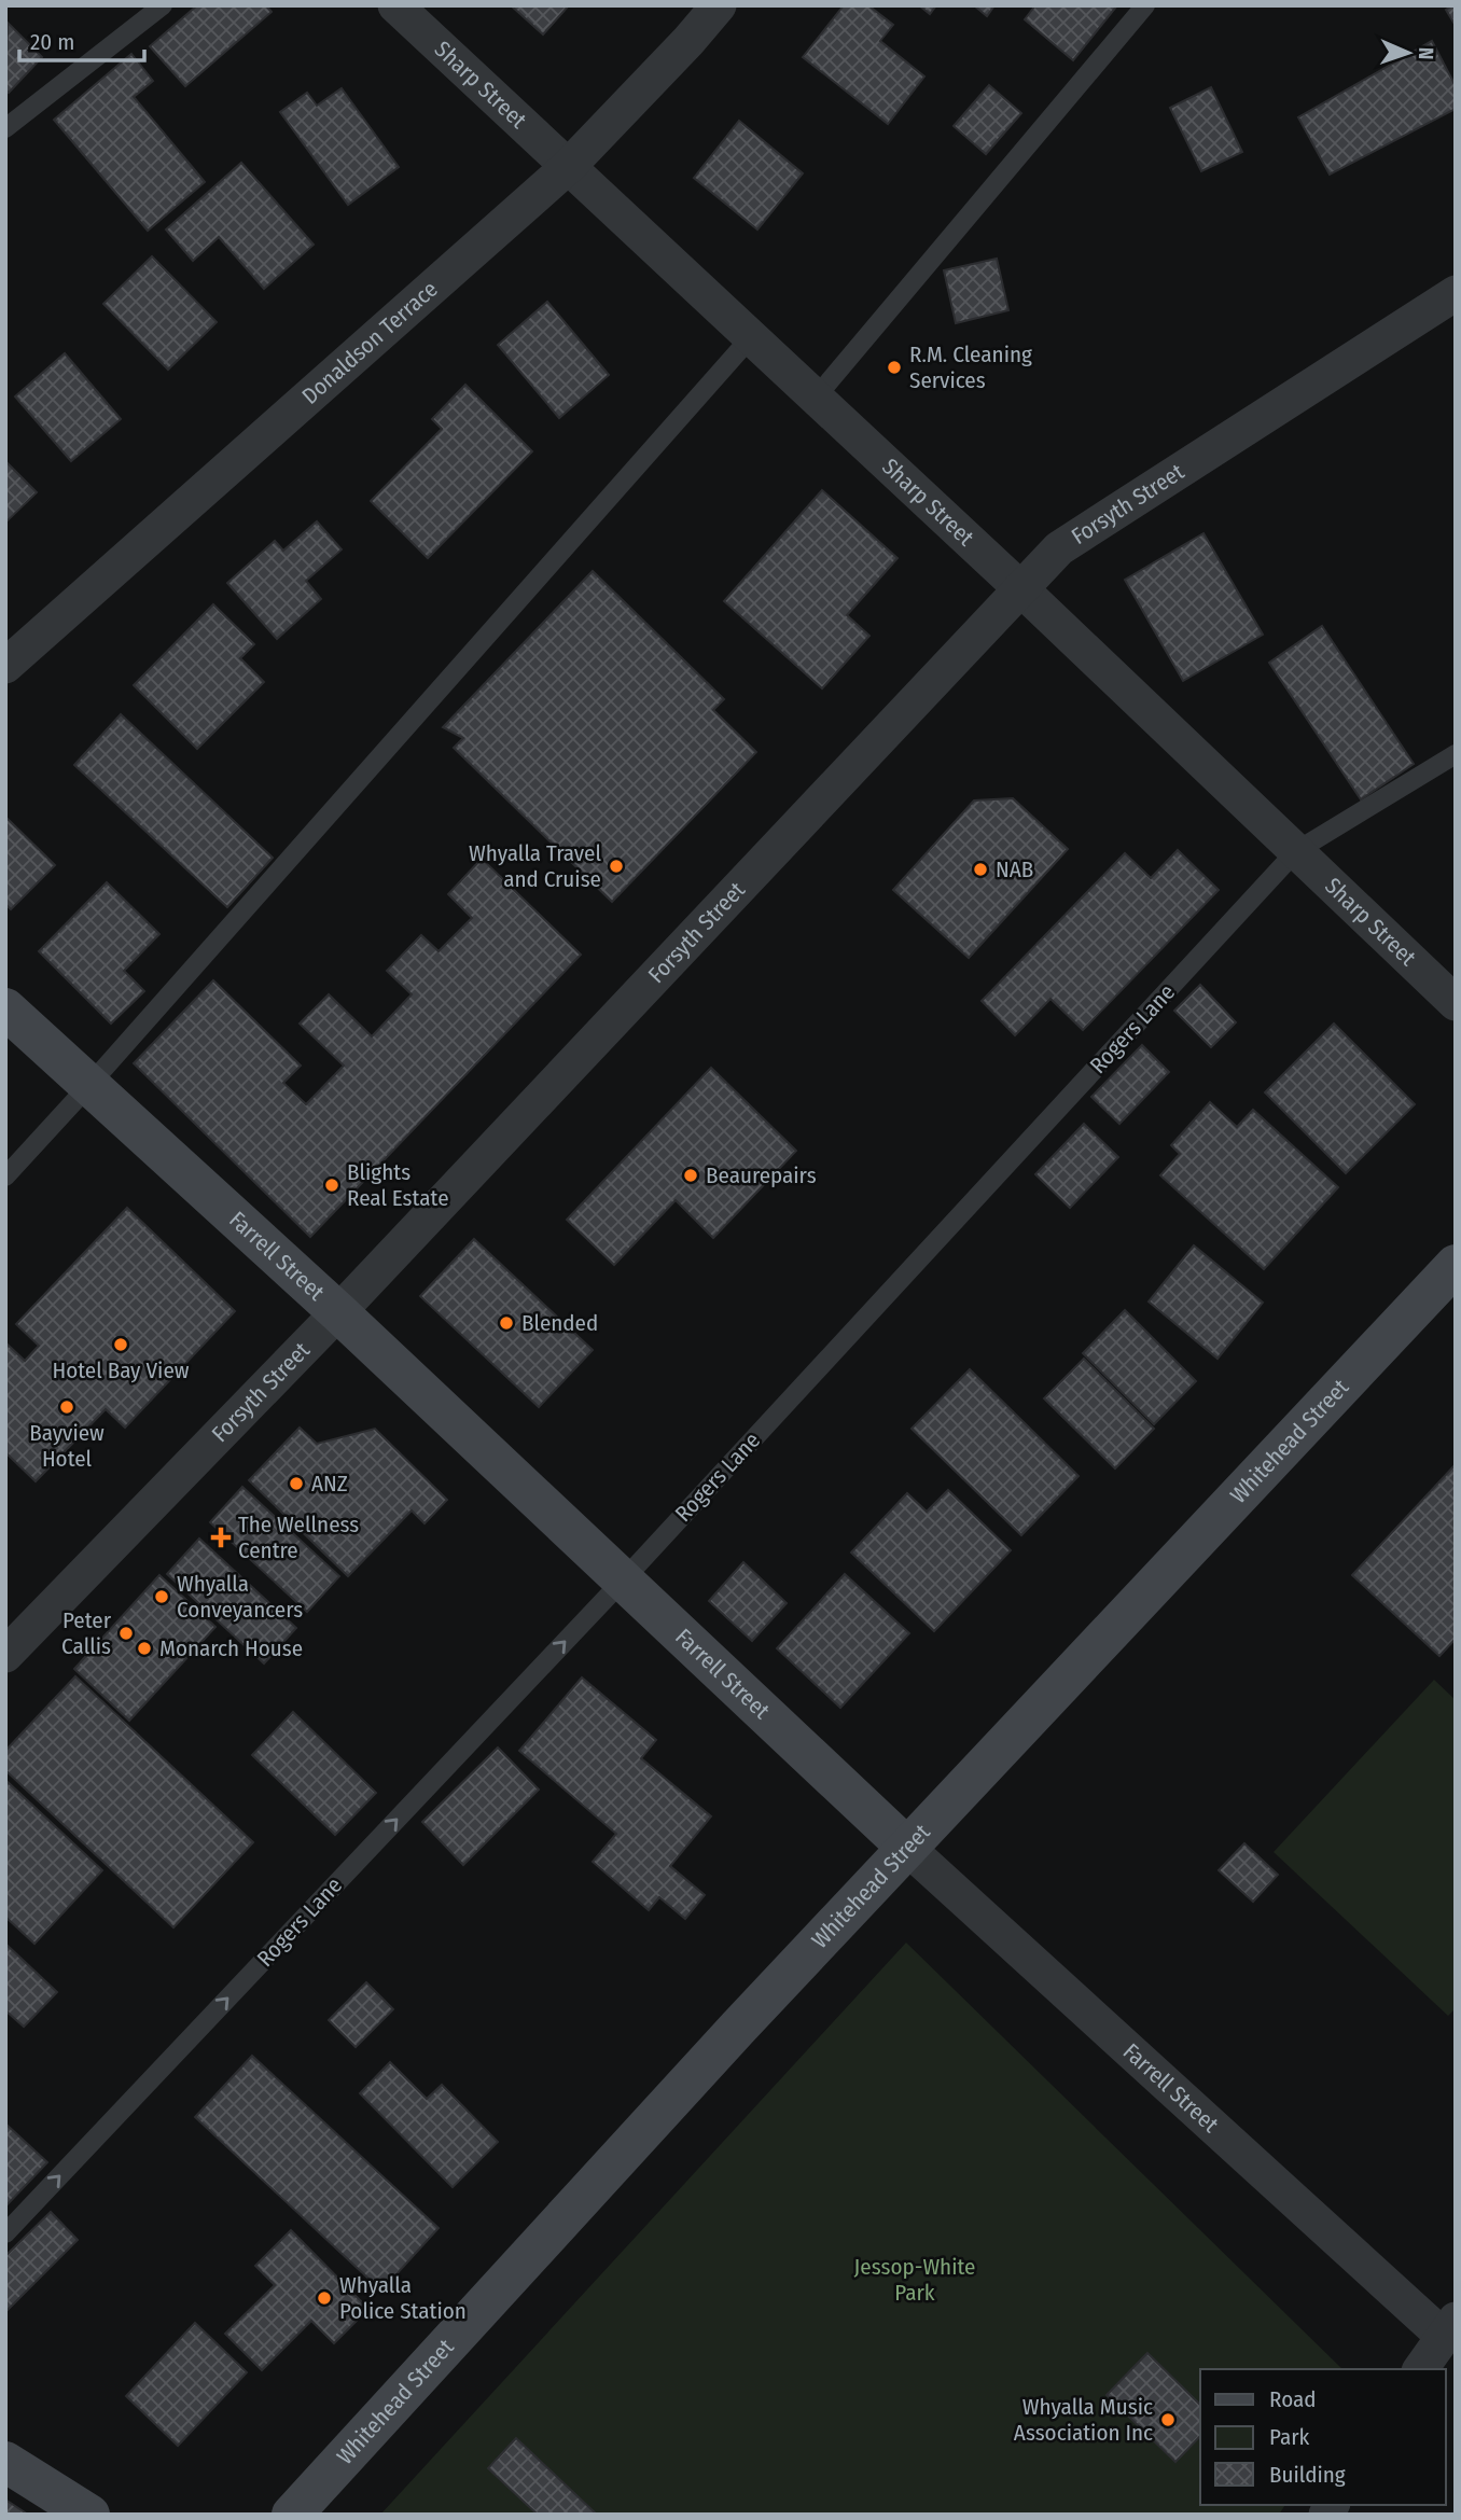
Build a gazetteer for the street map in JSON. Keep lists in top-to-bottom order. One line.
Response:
{"streets":{"main road":["Farrell Street","Whitehead Street"],"street":["Sharp Street","Donaldson Terrace","Forsyth Street"],"lane":["Rogers Lane"]},"crossings":[["Sharp Street","Donaldson Terrace"],["Sharp Street","Forsyth Street"],["Sharp Street","Rogers Lane"],["Forsyth Street","Farrell Street"],["Rogers Lane","Farrell Street"],["Farrell Street","Whitehead Street"]],"one_way":["Rogers Lane"],"parks":["Jessop-White Park"],"places":{"other":["R.M. Cleaning Services","Whyalla Travel and Cruise","NAB","Beaurepairs","Blights Real Estate","Blended","Hotel Bay View","Bayview Hotel","ANZ","Whyalla Conveyancers","Peter Callis","Monarch House","Whyalla Police Station","Whyalla Music Association Inc"],"health":["The Wellness Centre"]},"legend":["Road","Park","Building"],"scale_bar":"20 m","north":"right"}
